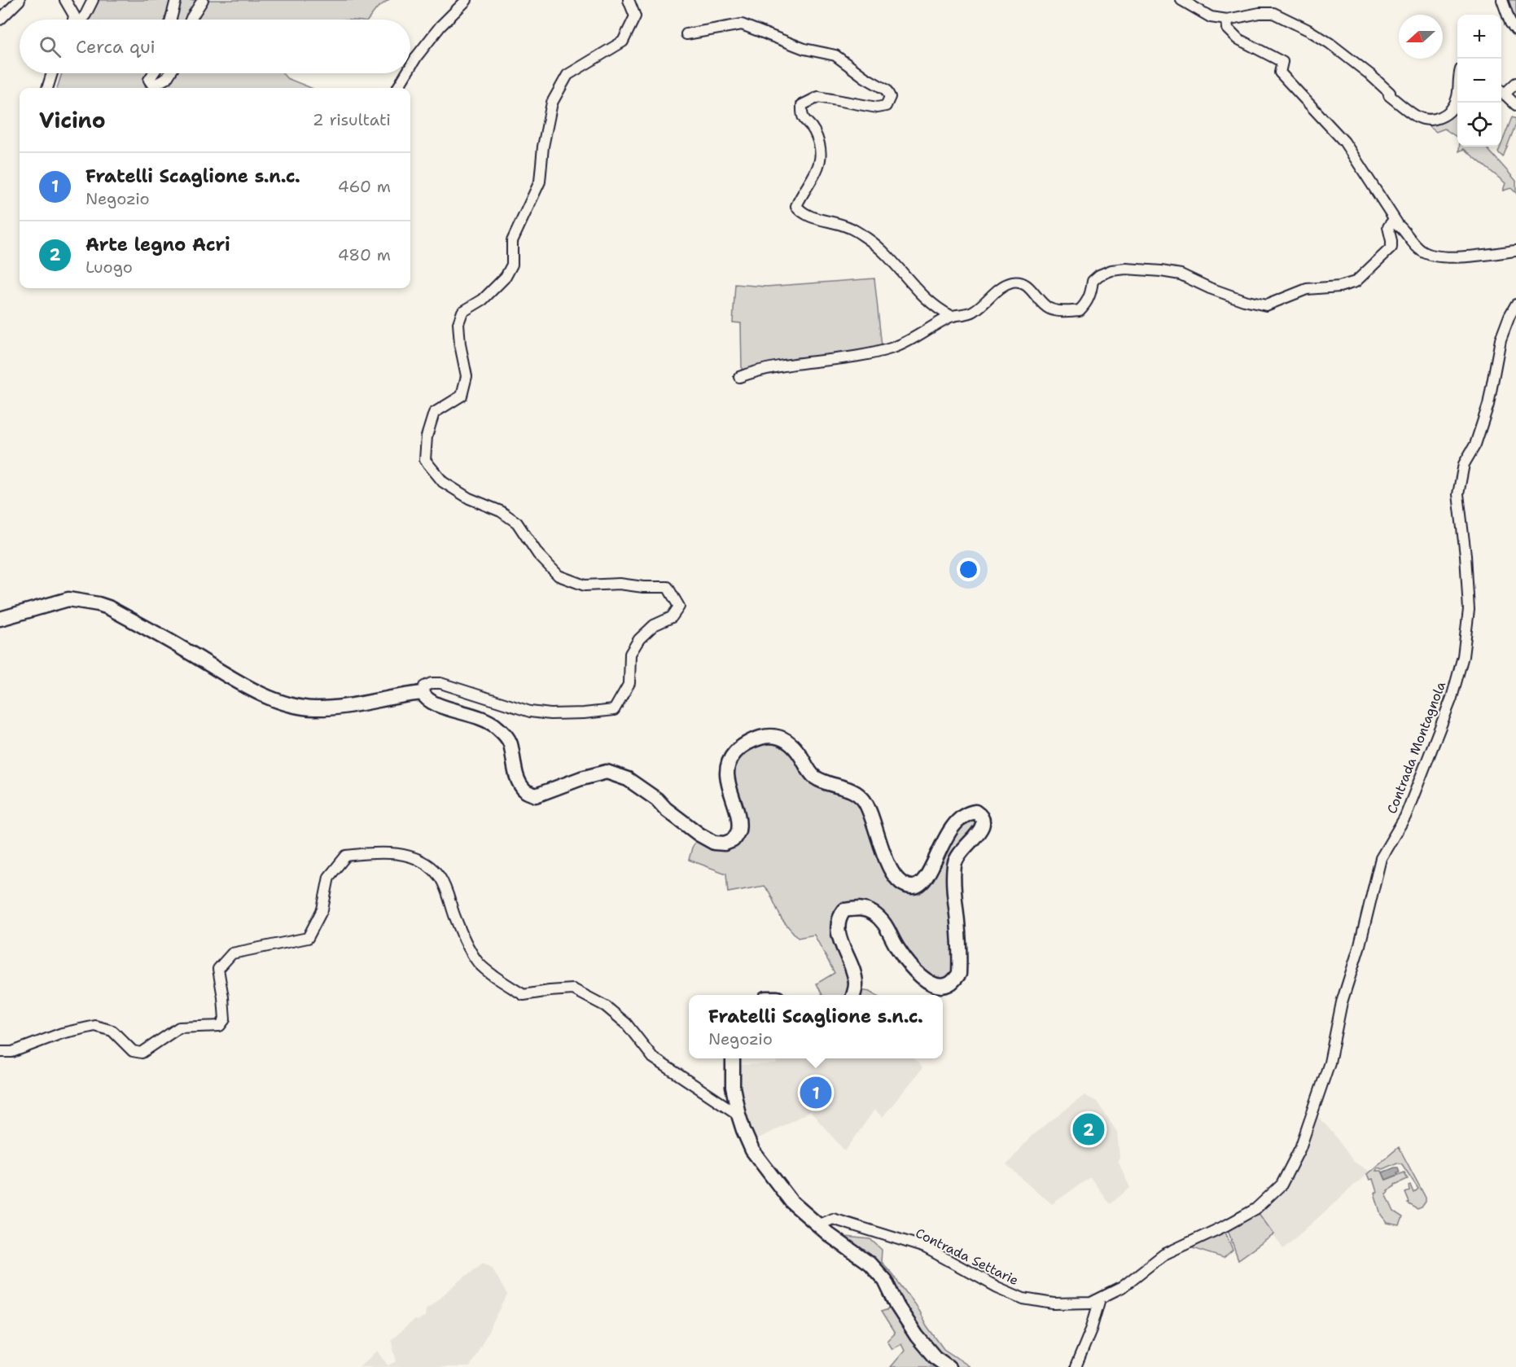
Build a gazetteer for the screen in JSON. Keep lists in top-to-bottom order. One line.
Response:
{"streets":{"street":["Contrada Montagnola","Contrada Settarie"]},"crossings":[["Contrada Montagnola","Contrada Settarie"]],"north":"left","page":{"map_buttons":["+","−"],"search":"Cerca qui","heading":["Vicino","2 risultati"],"list":[{"mark":"1","name":"Fratelli Scaglione s.n.c.","note":"Negozio","value":"460 m"},{"mark":"2","name":"Arte legno Acri","note":"Luogo","value":"480 m"}],"popup":["Fratelli Scaglione s.n.c.","Negozio"],"pins":["1","2"]}}
